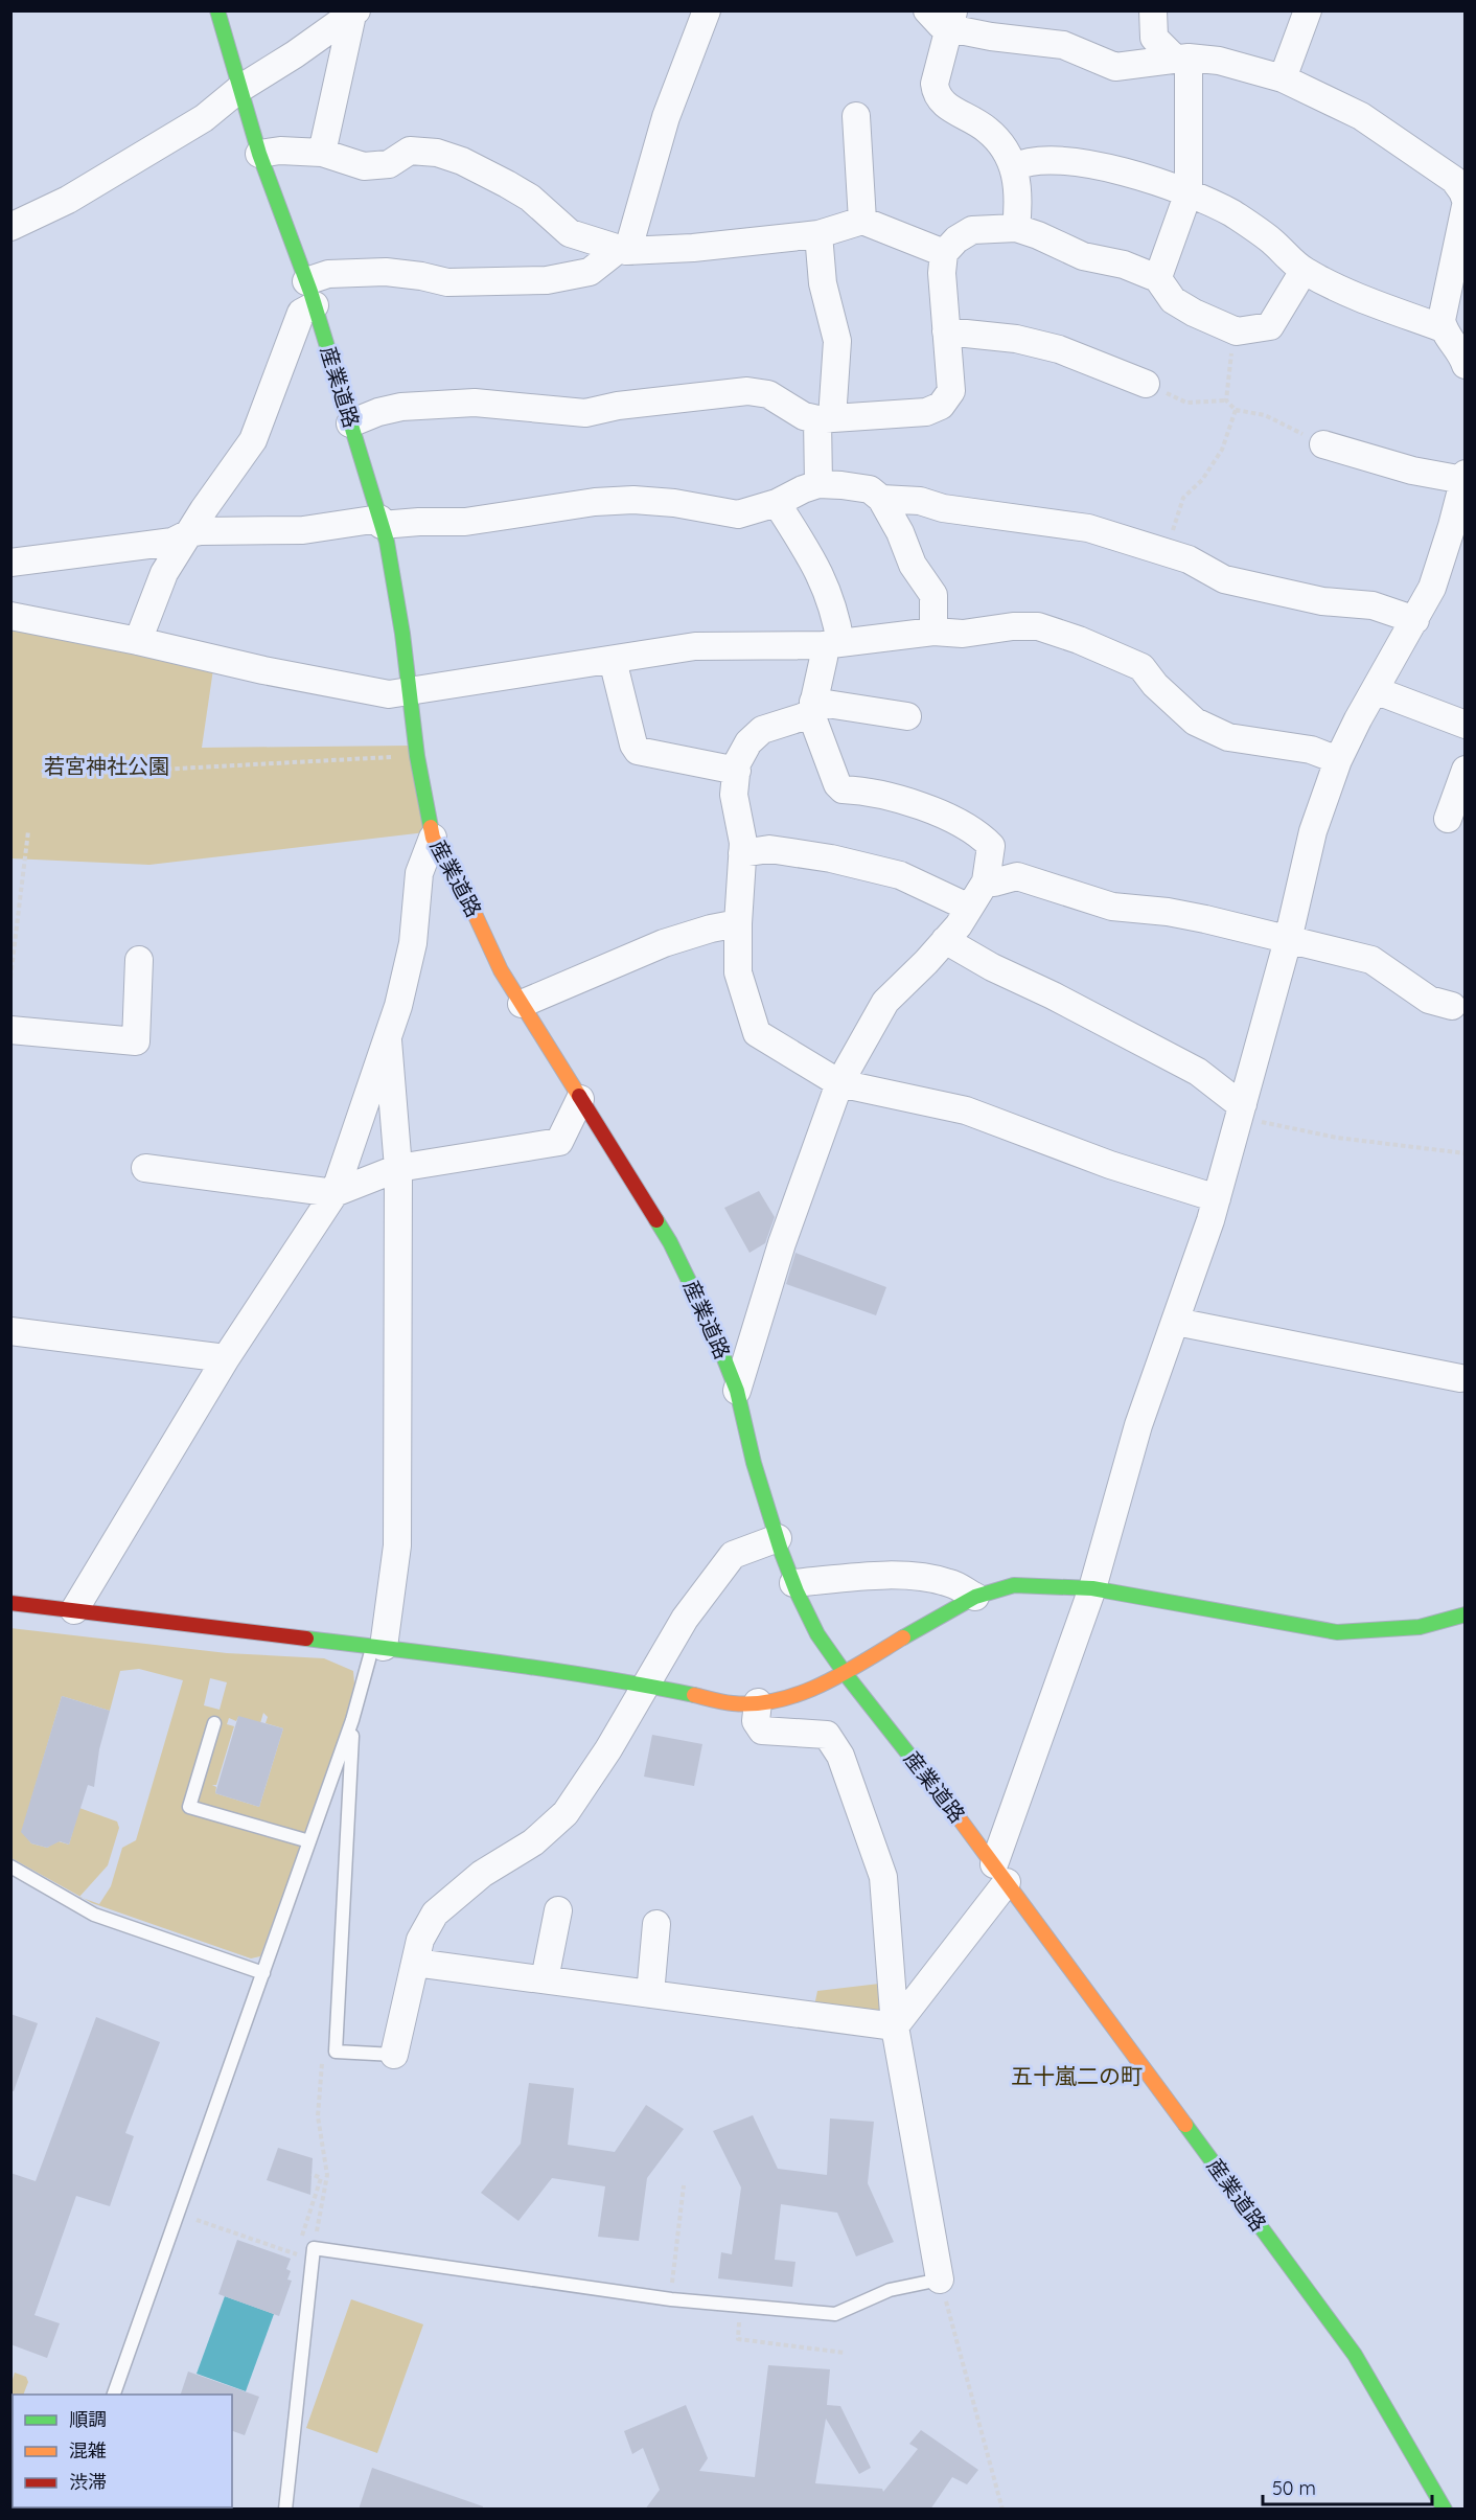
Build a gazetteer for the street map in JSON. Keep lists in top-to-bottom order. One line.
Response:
{"streets":{"street":["産業道路"]},"districts":["五十嵐二の町"],"parks":["若宮神社公園"],"legend":["順調","混雑","渋滞"],"scale_bar":"50 m"}
